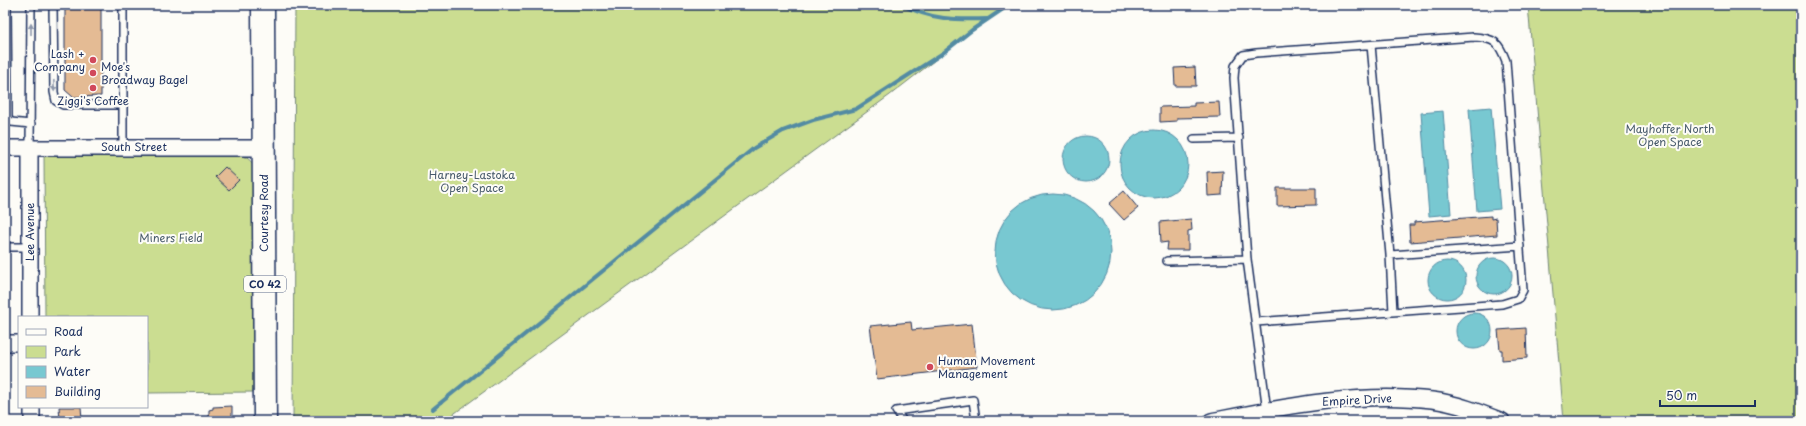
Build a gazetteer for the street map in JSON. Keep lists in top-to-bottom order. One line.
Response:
{"streets":{"main road":["Courtesy Road","CO 42"],"street":["South Street","Lee Avenue","Empire Drive"]},"crossings":[["South Street","Courtesy Road"],["South Street","Lee Avenue"]],"parks":["Mayhoffer North Open Space","Harney-Lastoka Open Space","Miners Field"],"places":["Lash + Company","Moe's Broadway Bagel","Ziggi's Coffee","Human Movement Management"],"legend":["Road","Park","Water","Building"],"scale_bar":"50 m"}
